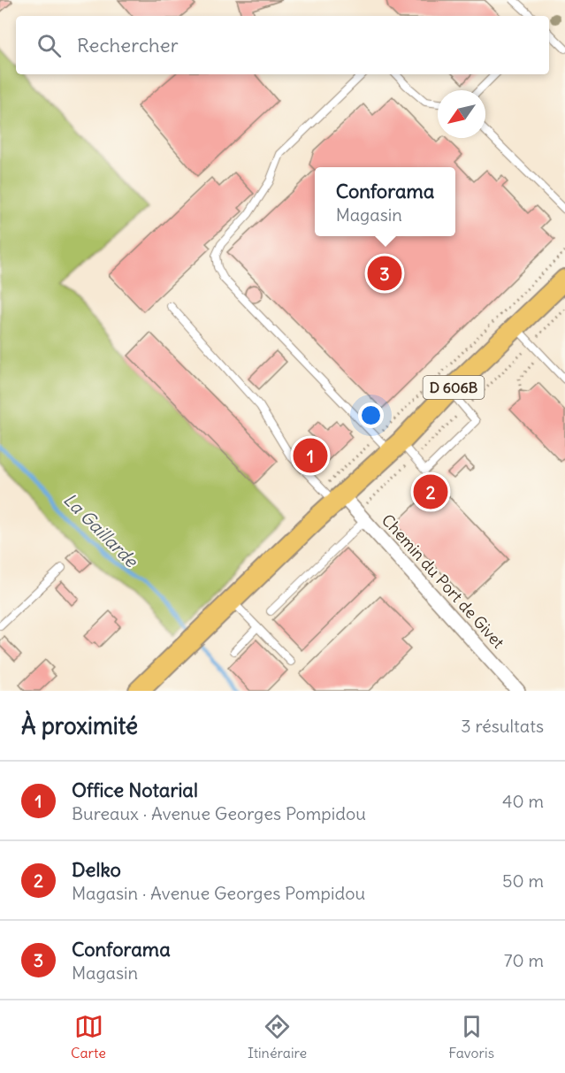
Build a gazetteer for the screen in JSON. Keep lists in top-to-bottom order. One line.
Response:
{"streets":{"main road":["D 606B"],"street":["Chemin du Port de Givet"]},"crossings":[["D 606B","Chemin du Port de Givet"]],"water":["La Gaillarde"],"north":"bottom left","page":{"search":"Rechercher","popup":["Conforama","Magasin"],"pins":["3","1","2"],"heading":["À proximité","3 résultats"],"list":[{"mark":"1","name":"Office Notarial","note":"Bureaux · Avenue Georges Pompidou","value":"40 m"},{"mark":"2","name":"Delko","note":"Magasin · Avenue Georges Pompidou","value":"50 m"},{"mark":"3","name":"Conforama","note":"Magasin","value":"70 m"}],"nav":["Carte","Itinéraire","Favoris"]}}
